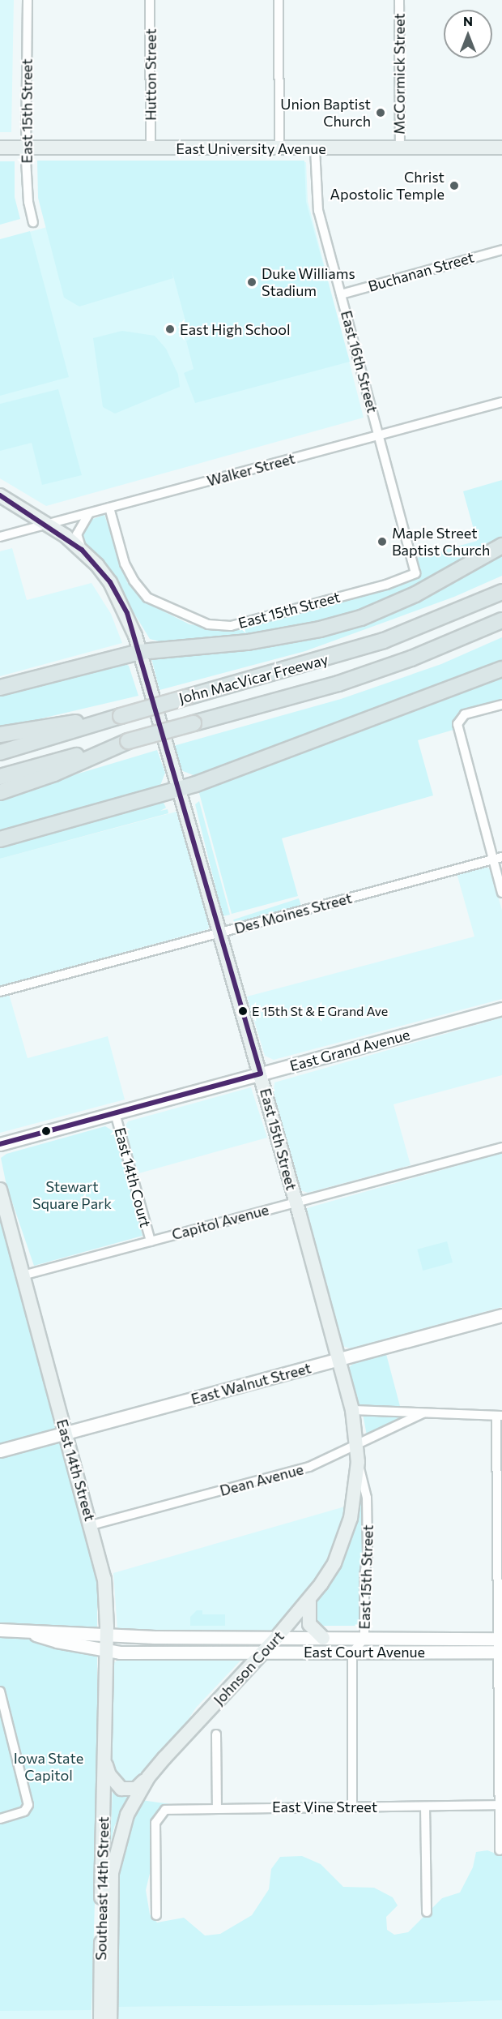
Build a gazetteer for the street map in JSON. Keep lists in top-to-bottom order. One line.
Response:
{"streets":{"highway":["John MacVicar Freeway"],"main road":["East 15th Street","East University Avenue","East 14th Street","Johnson Court","Southeast 14th Street"],"street":["McCormick Street","Hutton Street","Buchanan Street","East 16th Street","Walker Street","Des Moines Street","East Grand Avenue","East 14th Court","Capitol Avenue","East Walnut Street","Dean Avenue","East Court Avenue","East Vine Street"]},"crossings":[["McCormick Street","East University Avenue"],["Hutton Street","East University Avenue"],["East 15th Street","East University Avenue"],["East 15th Street","East 16th Street"],["East 15th Street","Walker Street"],["East 15th Street","Des Moines Street"],["East 15th Street","East Grand Avenue"],["East 15th Street","Capitol Avenue"],["East 15th Street","East Walnut Street"],["East 15th Street","Dean Avenue"],["East 15th Street","East Court Avenue"],["East 15th Street","Johnson Court"],["East University Avenue","East 16th Street"],["Buchanan Street","East 16th Street"],["East 16th Street","Walker Street"],["East Grand Avenue","East 14th Court"],["East 14th Court","Capitol Avenue"],["Capitol Avenue","East 14th Street"],["East Walnut Street","East 14th Street"],["East 14th Street","Dean Avenue"],["East 14th Street","East Court Avenue"],["East 14th Street","Southeast 14th Street"],["East Court Avenue","Johnson Court"],["Johnson Court","Southeast 14th Street"]],"parks":["Stewart Square Park","Iowa State Capitol"],"places":["Union Baptist Church","Christ Apostolic Temple","Duke Williams Stadium","East High School","Maple Street Baptist Church","E 15th St & E Grand Ave"],"north":"top"}
